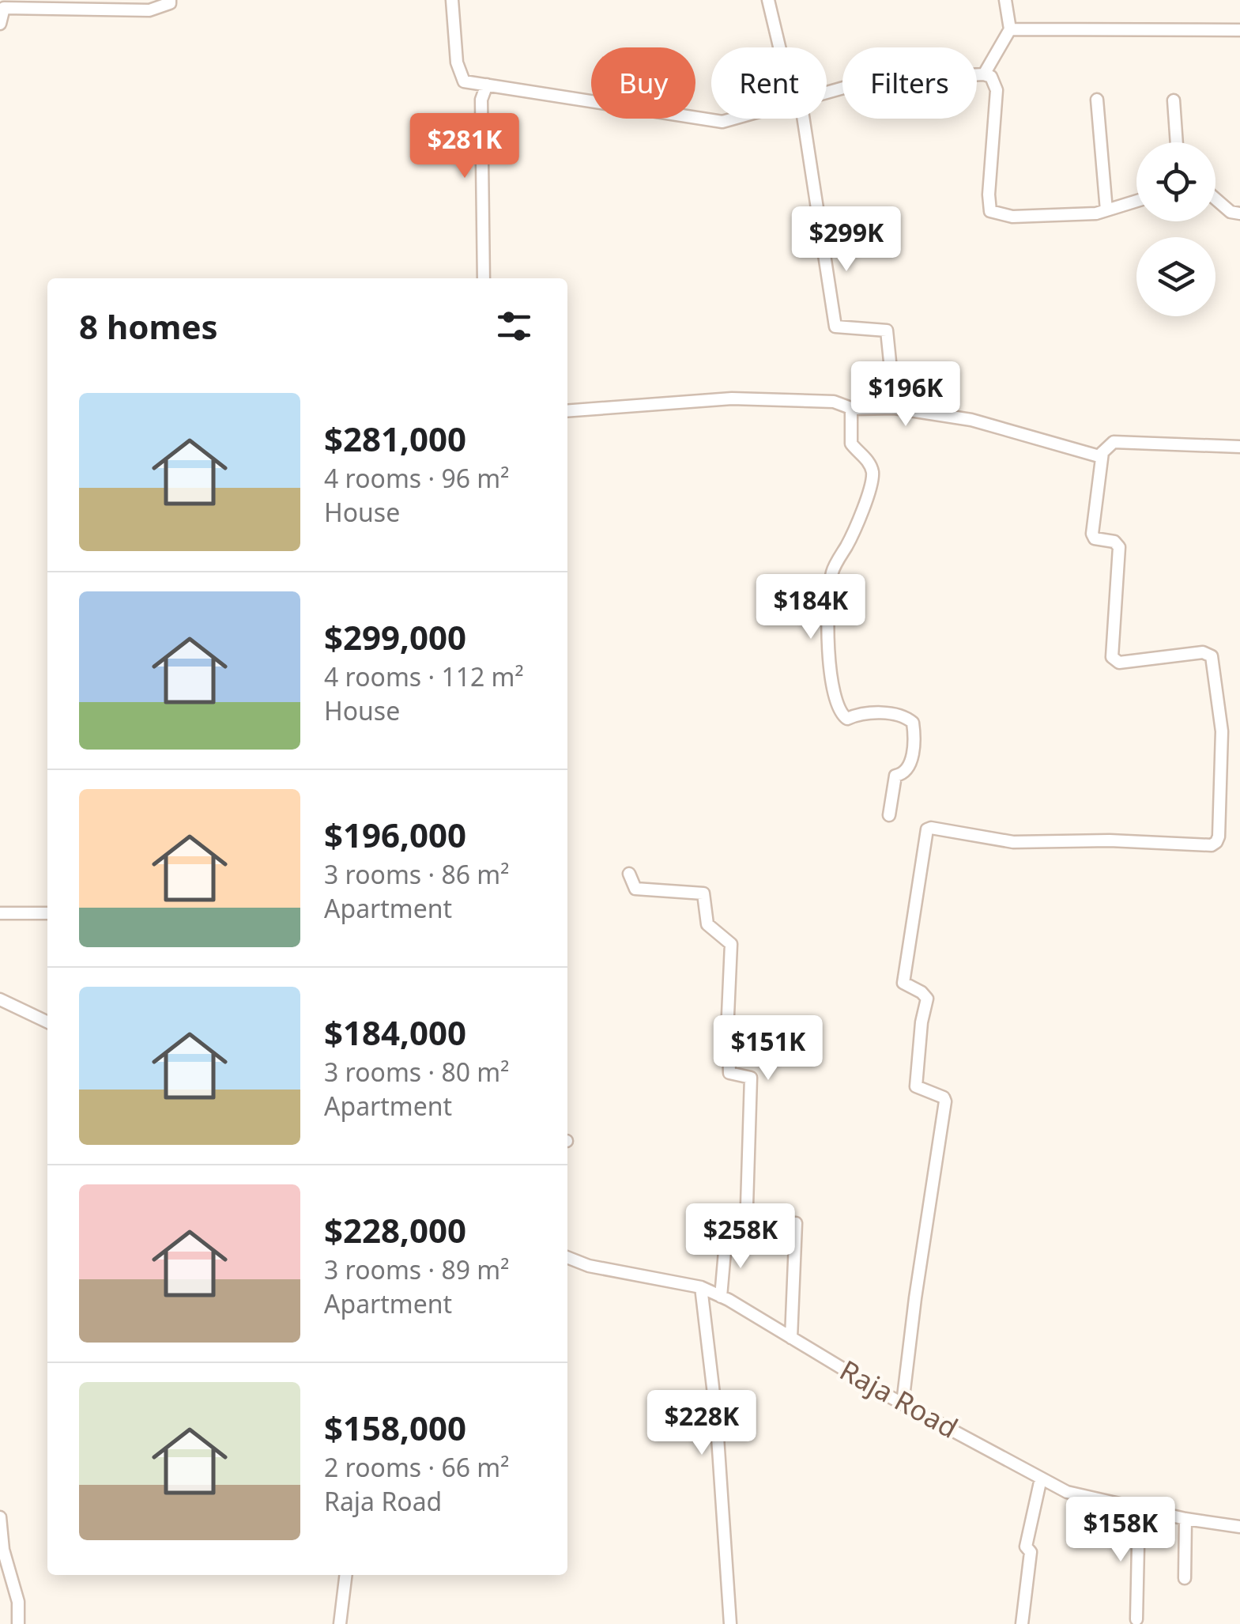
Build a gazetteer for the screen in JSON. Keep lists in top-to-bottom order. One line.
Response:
{"streets":{"street":["Raja Road"]},"page":{"chip":["Buy","Rent","Filters"],"price":["$281K","$299K","$196K","$184K","$151K","$258K","$228K","$158K"],"heading":"8 homes","list":[{"name":"$281,000","note":"4 rooms · 96 m² · House"},{"name":"$299,000","note":"4 rooms · 112 m² · House"},{"name":"$196,000","note":"3 rooms · 86 m² · Apartment"},{"name":"$184,000","note":"3 rooms · 80 m² · Apartment"},{"name":"$228,000","note":"3 rooms · 89 m² · Apartment"},{"name":"$158,000","note":"2 rooms · 66 m² · Raja Road"}]}}
